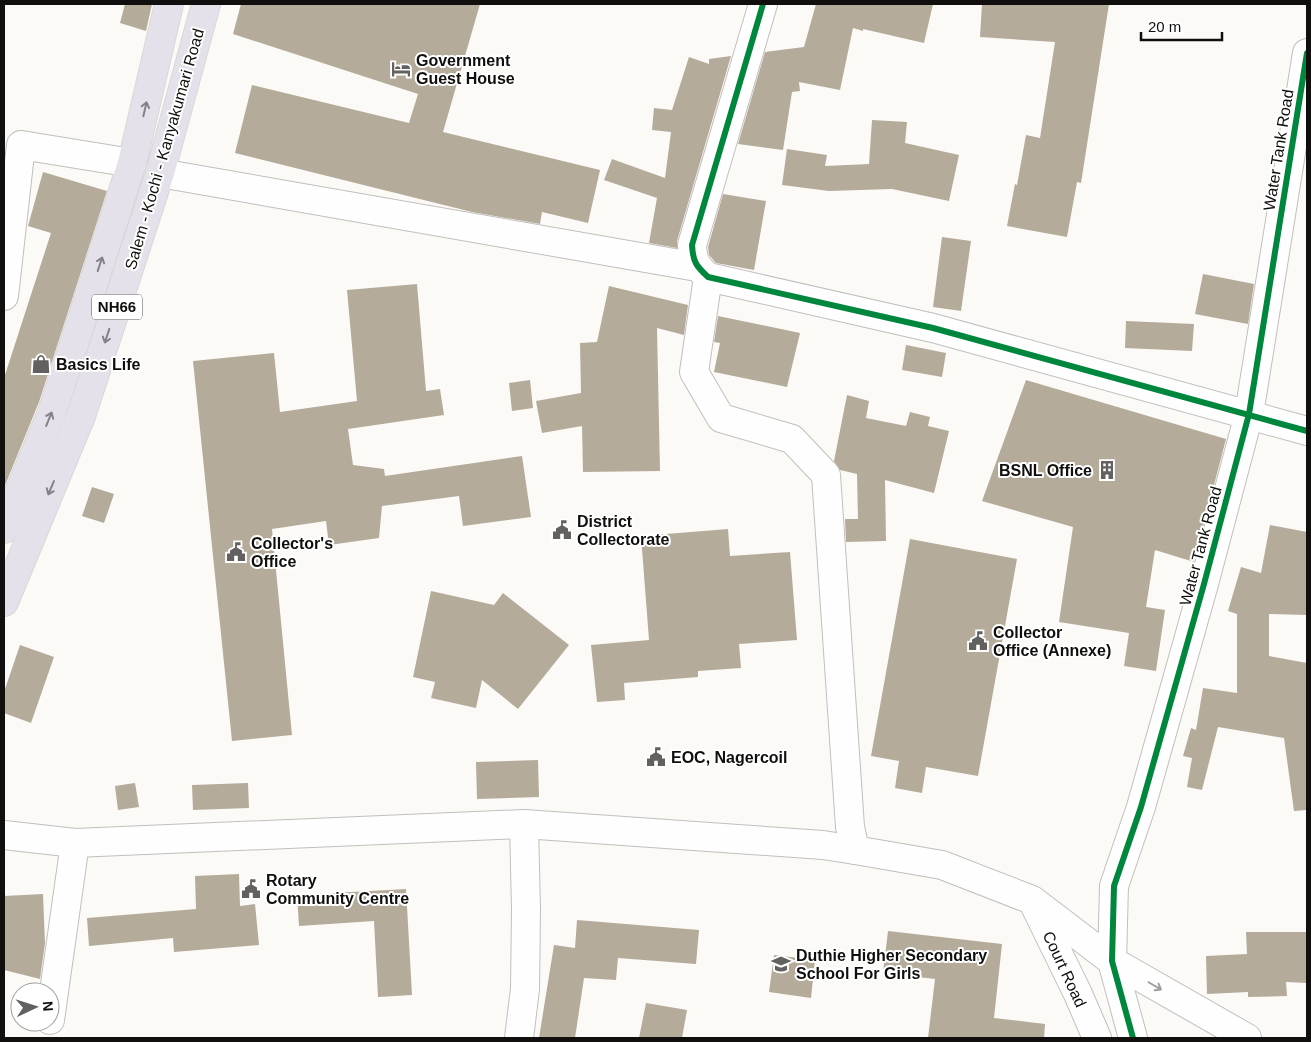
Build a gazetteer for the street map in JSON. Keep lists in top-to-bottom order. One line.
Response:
{"streets":{"highway":["Salem - Kochi - Kanyakumari Road","NH66"],"street":["Water Tank Road","Court Road"]},"places":{"hotel":["Government Guest House"],"shop":["Basics Life"],"building":["BSNL Office"],"public building":["District Collectorate","Collector's Office","Collector Office (Annexe)","EOC, Nagercoil","Rotary Community Centre"],"school or university":["Duthie Higher Secondary School For Girls"]},"scale_bar":"20 m","north":"right"}
